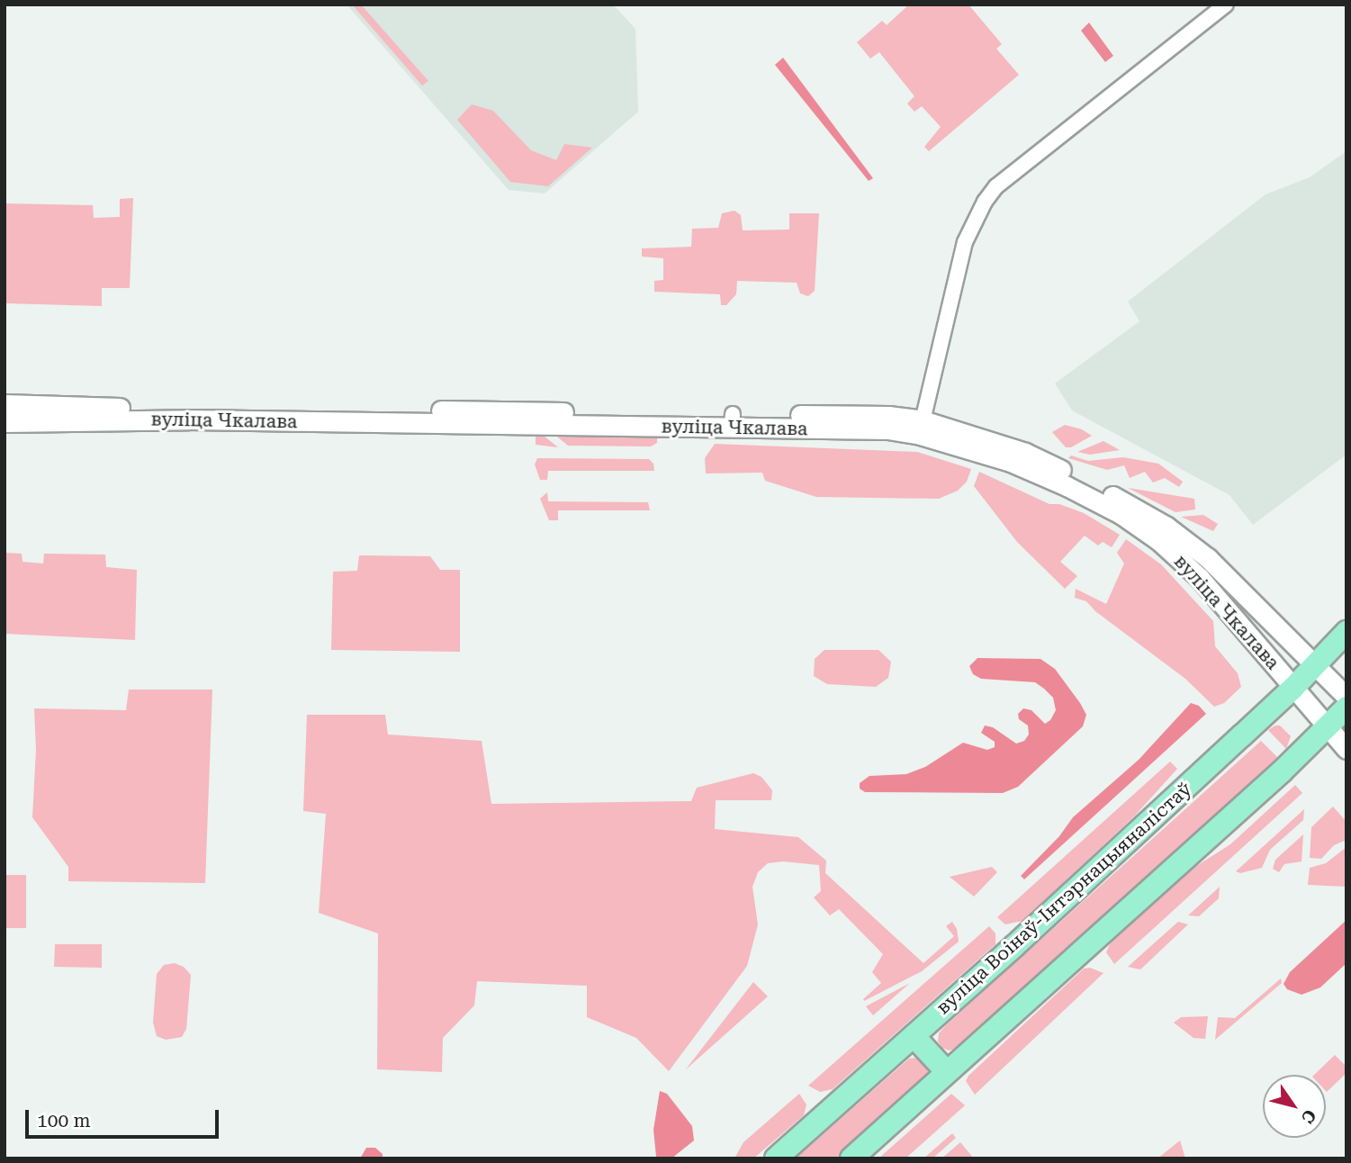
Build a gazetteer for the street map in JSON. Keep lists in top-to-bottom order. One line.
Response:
{"streets":{"main road":["вуліца Чкалава","вуліца Воінаў-Інтэрнацыяналістаў"]},"crossings":[["вуліца Чкалава","вуліца Воінаў-Інтэрнацыяналістаў"]],"scale_bar":"100 m","north":"bottom right"}
